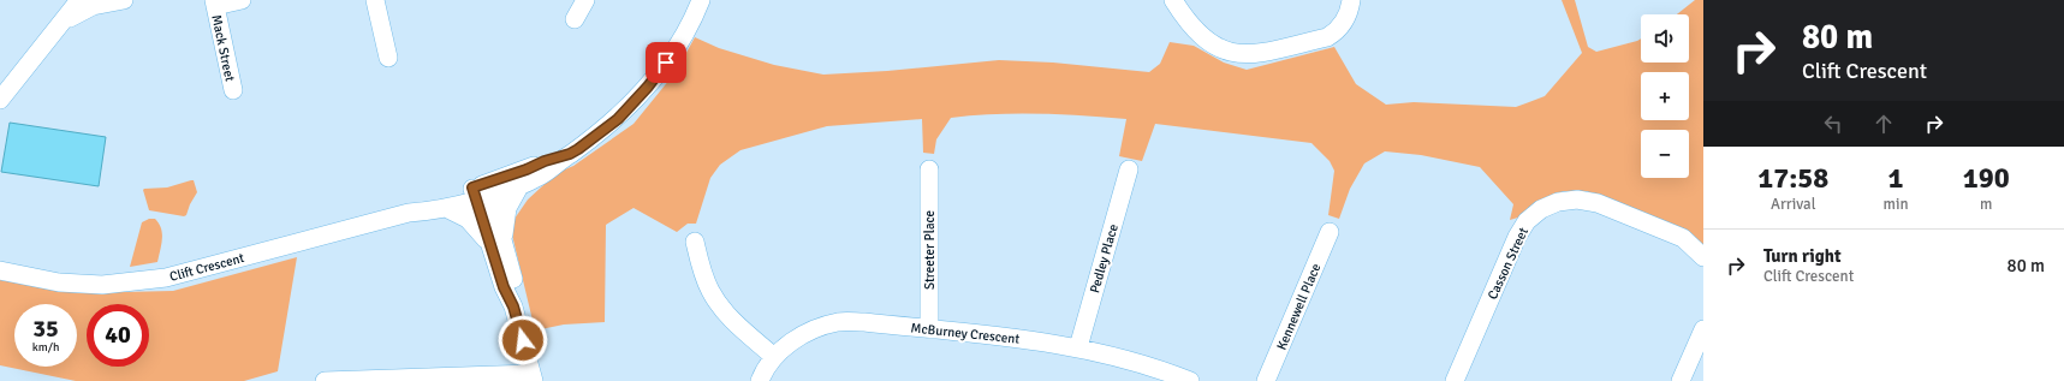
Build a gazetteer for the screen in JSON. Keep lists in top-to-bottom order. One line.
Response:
{"streets":{"street":["Mack Street","Streeter Place","Pedley Place","Casson Street","Clift Crescent","Kennewell Place","McBurney Crescent"]},"crossings":[["Streeter Place","McBurney Crescent"],["Pedley Place","McBurney Crescent"]],"page":{"turn":["80 m","Clift Crescent"],"map_buttons":["+","−"],"eta":["17:58","Arrival","1","min","190","m"],"list":[{"name":"Turn right","note":"Clift Crescent","value":"80 m"}],"speed":"35 km/h","limit":"40"}}
